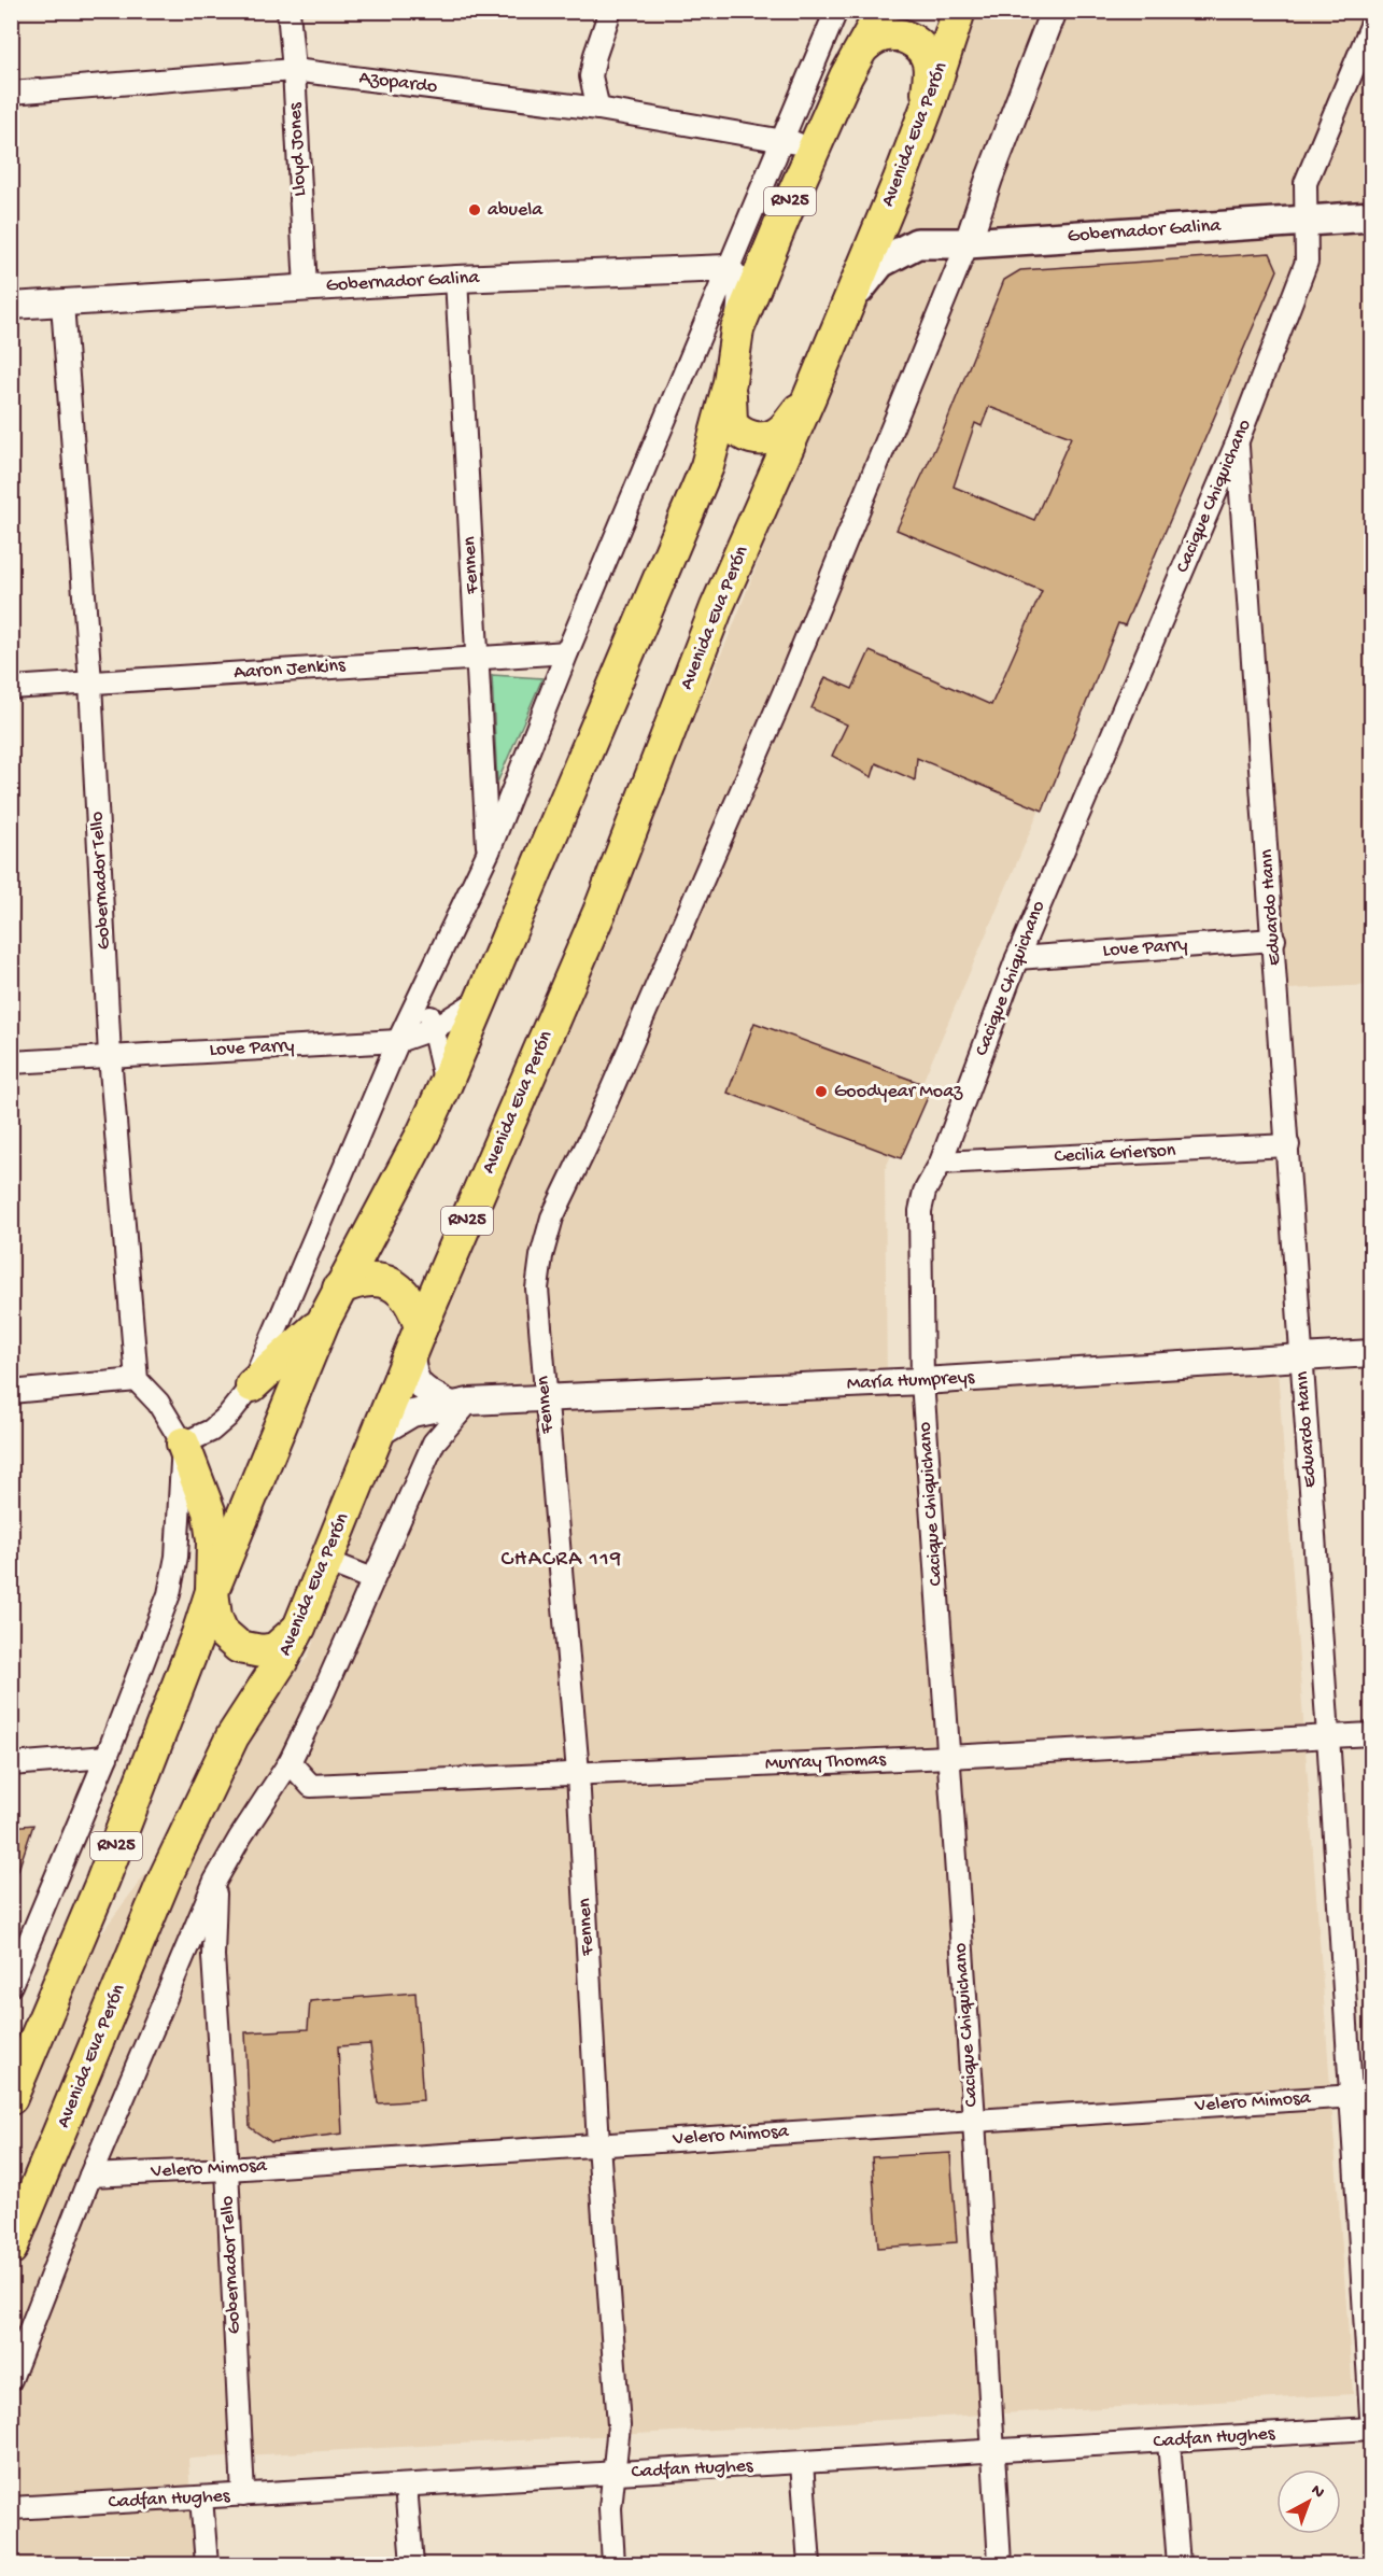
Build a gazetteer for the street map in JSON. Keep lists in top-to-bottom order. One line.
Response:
{"streets":{"main road":["Avenida Eva Perón","RN25","Gobernador Galina"],"street":["Azopardo","Lloyd Jones","Cacique Chiquichano","Fennen","Aaron Jenkins","Gobernador Tello","Eduardo Hann","Love Parry","Cecilia Grierson","María Humpreys","Murray Thomas","Velero Mimosa","Cadfan Hughes"]},"crossings":[["Azopardo","Lloyd Jones"],["Azopardo","RN25"],["Avenida Eva Perón","María Humpreys"],["Lloyd Jones","Gobernador Galina"],["RN25","Love Parry"],["Gobernador Galina","Cacique Chiquichano"],["Gobernador Galina","Fennen"],["Gobernador Galina","Gobernador Tello"],["Cacique Chiquichano","Eduardo Hann"],["Cacique Chiquichano","Love Parry"],["Cacique Chiquichano","Cecilia Grierson"],["Cacique Chiquichano","María Humpreys"],["Cacique Chiquichano","Murray Thomas"],["Cacique Chiquichano","Velero Mimosa"],["Cacique Chiquichano","Cadfan Hughes"],["Fennen","Aaron Jenkins"],["Fennen","María Humpreys"],["Fennen","Murray Thomas"],["Fennen","Velero Mimosa"],["Fennen","Cadfan Hughes"],["Aaron Jenkins","Gobernador Tello"],["Gobernador Tello","Love Parry"],["Gobernador Tello","Velero Mimosa"],["Gobernador Tello","Cadfan Hughes"],["Eduardo Hann","Love Parry"],["Eduardo Hann","Cecilia Grierson"],["Eduardo Hann","María Humpreys"],["Eduardo Hann","Murray Thomas"],["Eduardo Hann","Velero Mimosa"]],"districts":["CHACRA 119"],"places":["abuela","Goodyear Moaz"],"north":"top right"}
